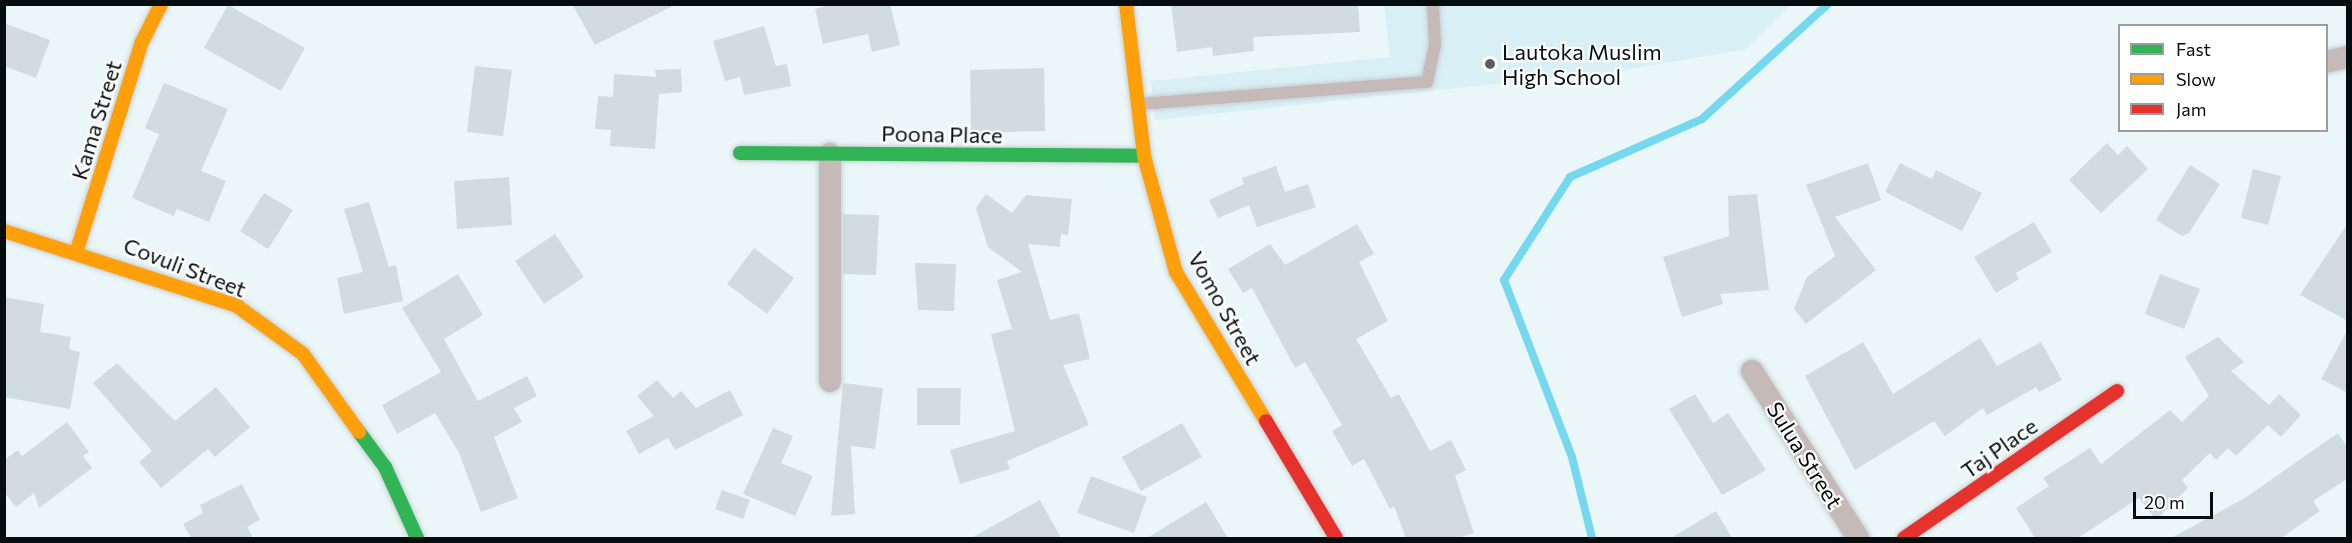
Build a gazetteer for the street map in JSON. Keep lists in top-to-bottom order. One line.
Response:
{"streets":{"street":["Kama Street","Poona Place","Covuli Street","Vomo Street","Taj Place","Sulua Street"]},"crossings":[["Kama Street","Covuli Street"],["Poona Place","Vomo Street"]],"places":["Lautoka Muslim High School"],"legend":["Fast","Slow","Jam"],"scale_bar":"20 m"}
